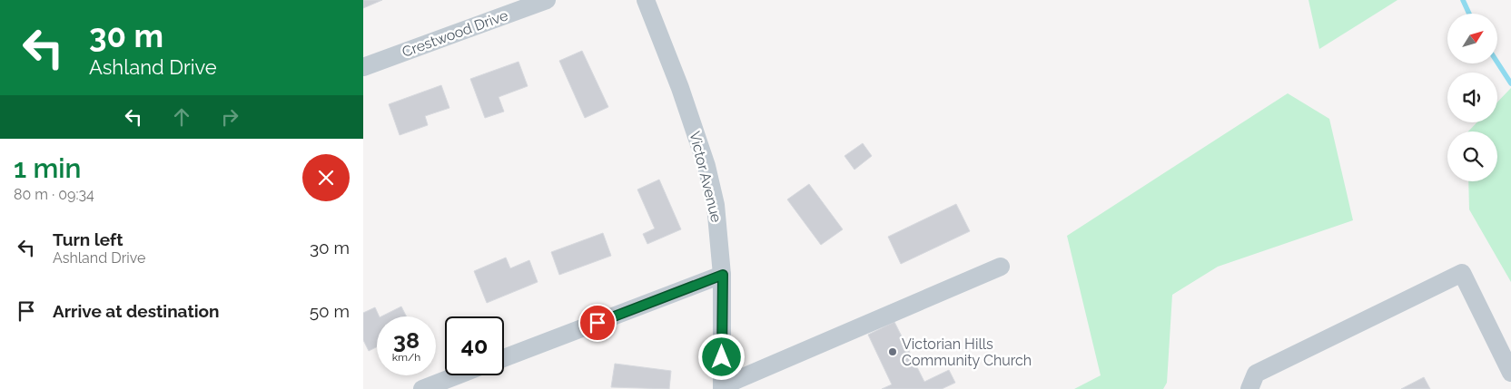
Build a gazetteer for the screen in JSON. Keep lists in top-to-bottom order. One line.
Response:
{"streets":{"street":["Crestwood Drive","Victor Avenue"]},"places":["Victorian Hills Community Church"],"north":"top right","page":{"turn":["30 m","Ashland Drive"],"heading":["1 min","80 m · 09:34"],"list":[{"name":"Turn left","note":"Ashland Drive","value":"30 m"},{"name":"Arrive at destination","value":"50 m"}],"speed":"38 km/h","limit":"40"}}
